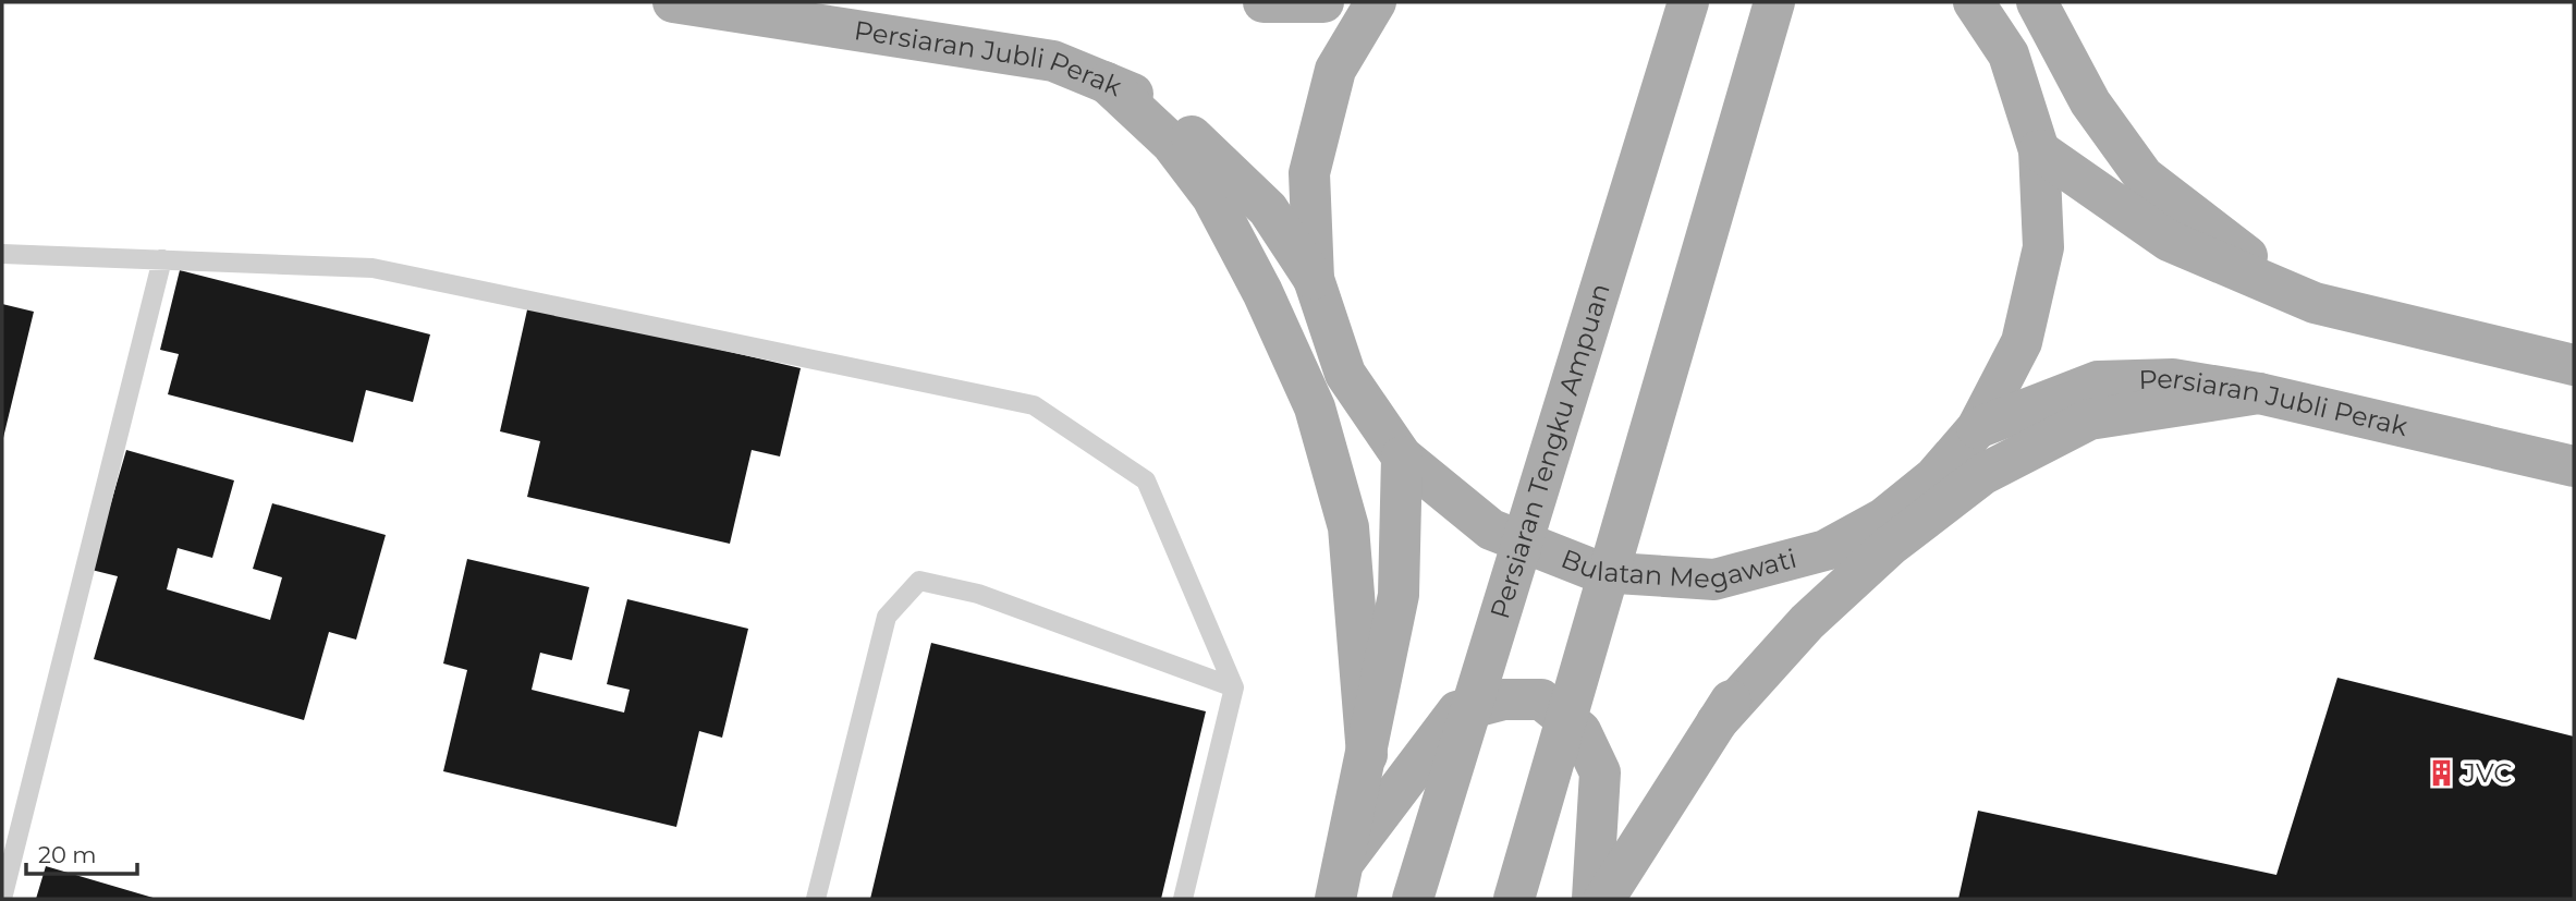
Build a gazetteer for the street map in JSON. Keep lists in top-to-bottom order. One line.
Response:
{"streets":{"main road":["Persiaran Jubli Perak","Persiaran Tengku Ampuan","Bulatan Megawati"]},"crossings":[["Persiaran Jubli Perak","Bulatan Megawati"]],"places":{"building":["JVC"]},"scale_bar":"20 m"}
